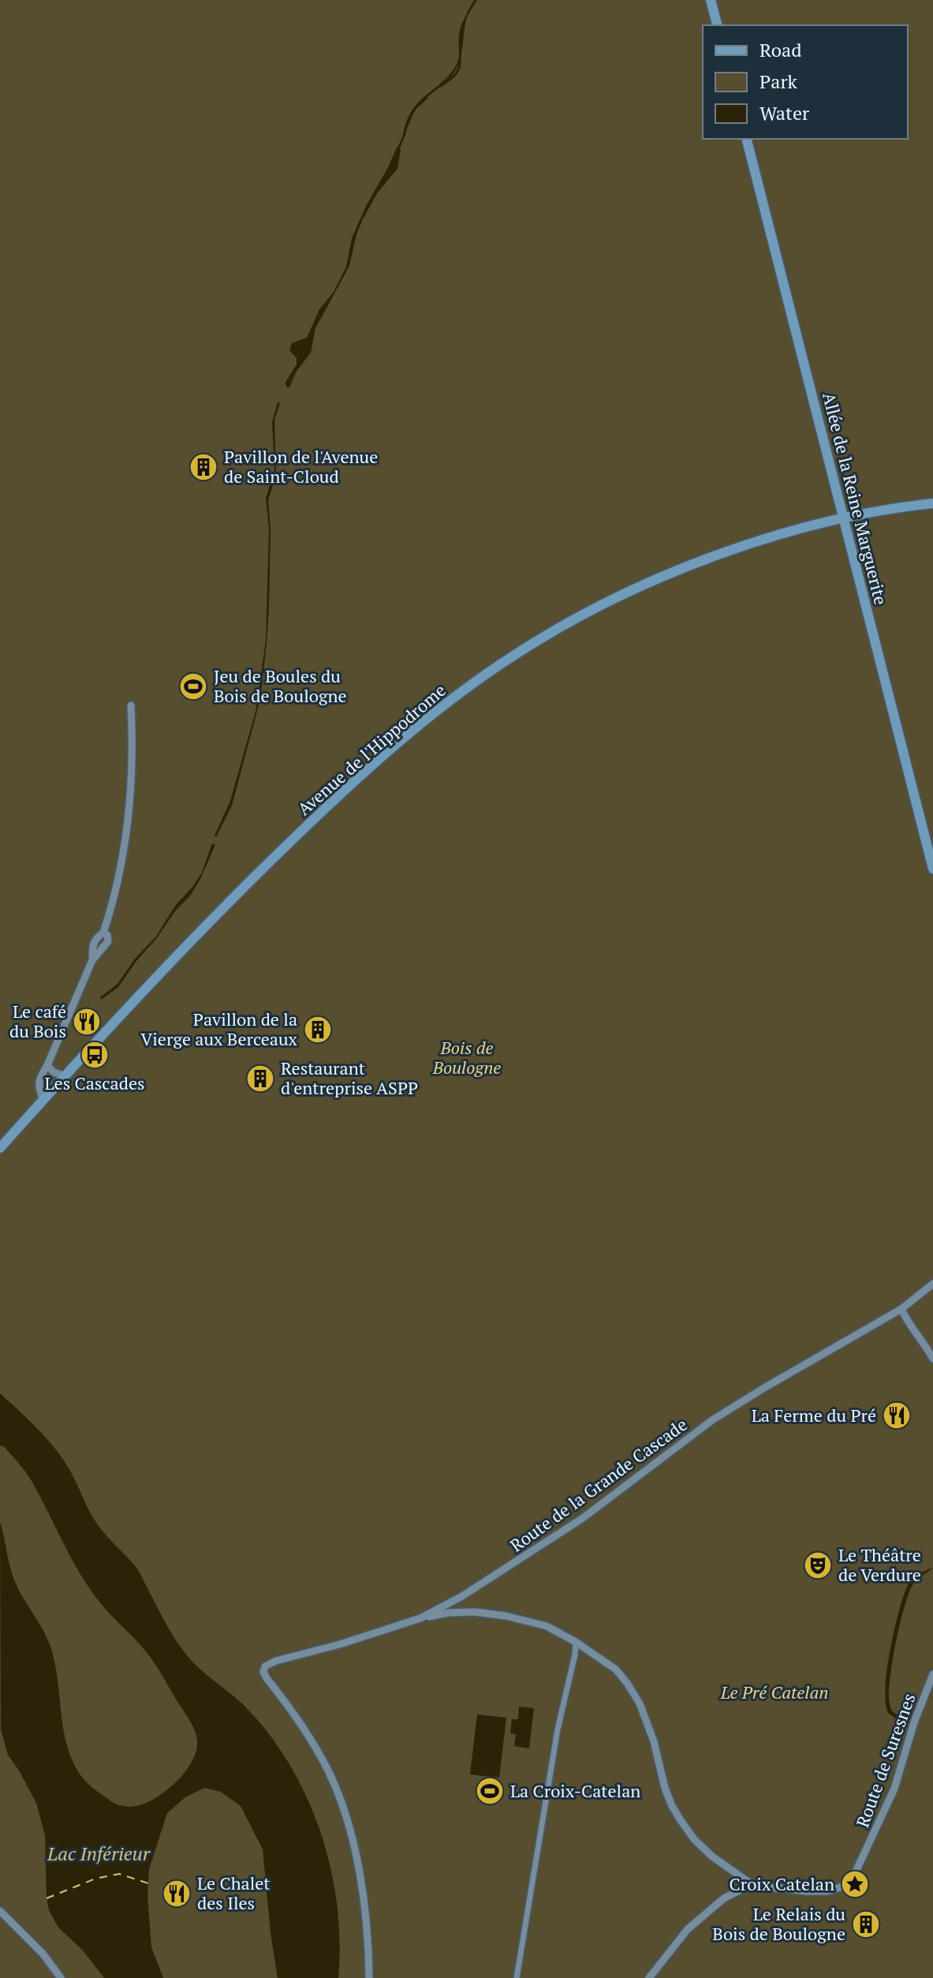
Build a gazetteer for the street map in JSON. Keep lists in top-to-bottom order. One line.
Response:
{"streets":{"main road":["Allée de la Reine Marguerite","Avenue de l'Hippodrome"],"street":["Route de la Grande Cascade","Route de Suresnes"]},"crossings":[["Allée de la Reine Marguerite","Avenue de l'Hippodrome"]],"water":["Lac Inférieur"],"parks":["Bois de Boulogne","Le Pré Catelan"],"places":{"building":["Pavillon de l'Avenue de Saint-Cloud","Pavillon de la Vierge aux Berceaux","Restaurant d'entreprise ASPP","Le Relais du Bois de Boulogne"],"sports":["Jeu de Boules du Bois de Boulogne","La Croix-Catelan"],"restaurant":["Le café du Bois","La Ferme du Pré","Le Chalet des Iles"],"bus stop":["Les Cascades"],"theatre":["Le Théâtre de Verdure"],"place":["Croix Catelan"]},"legend":["Road","Park","Water"]}
